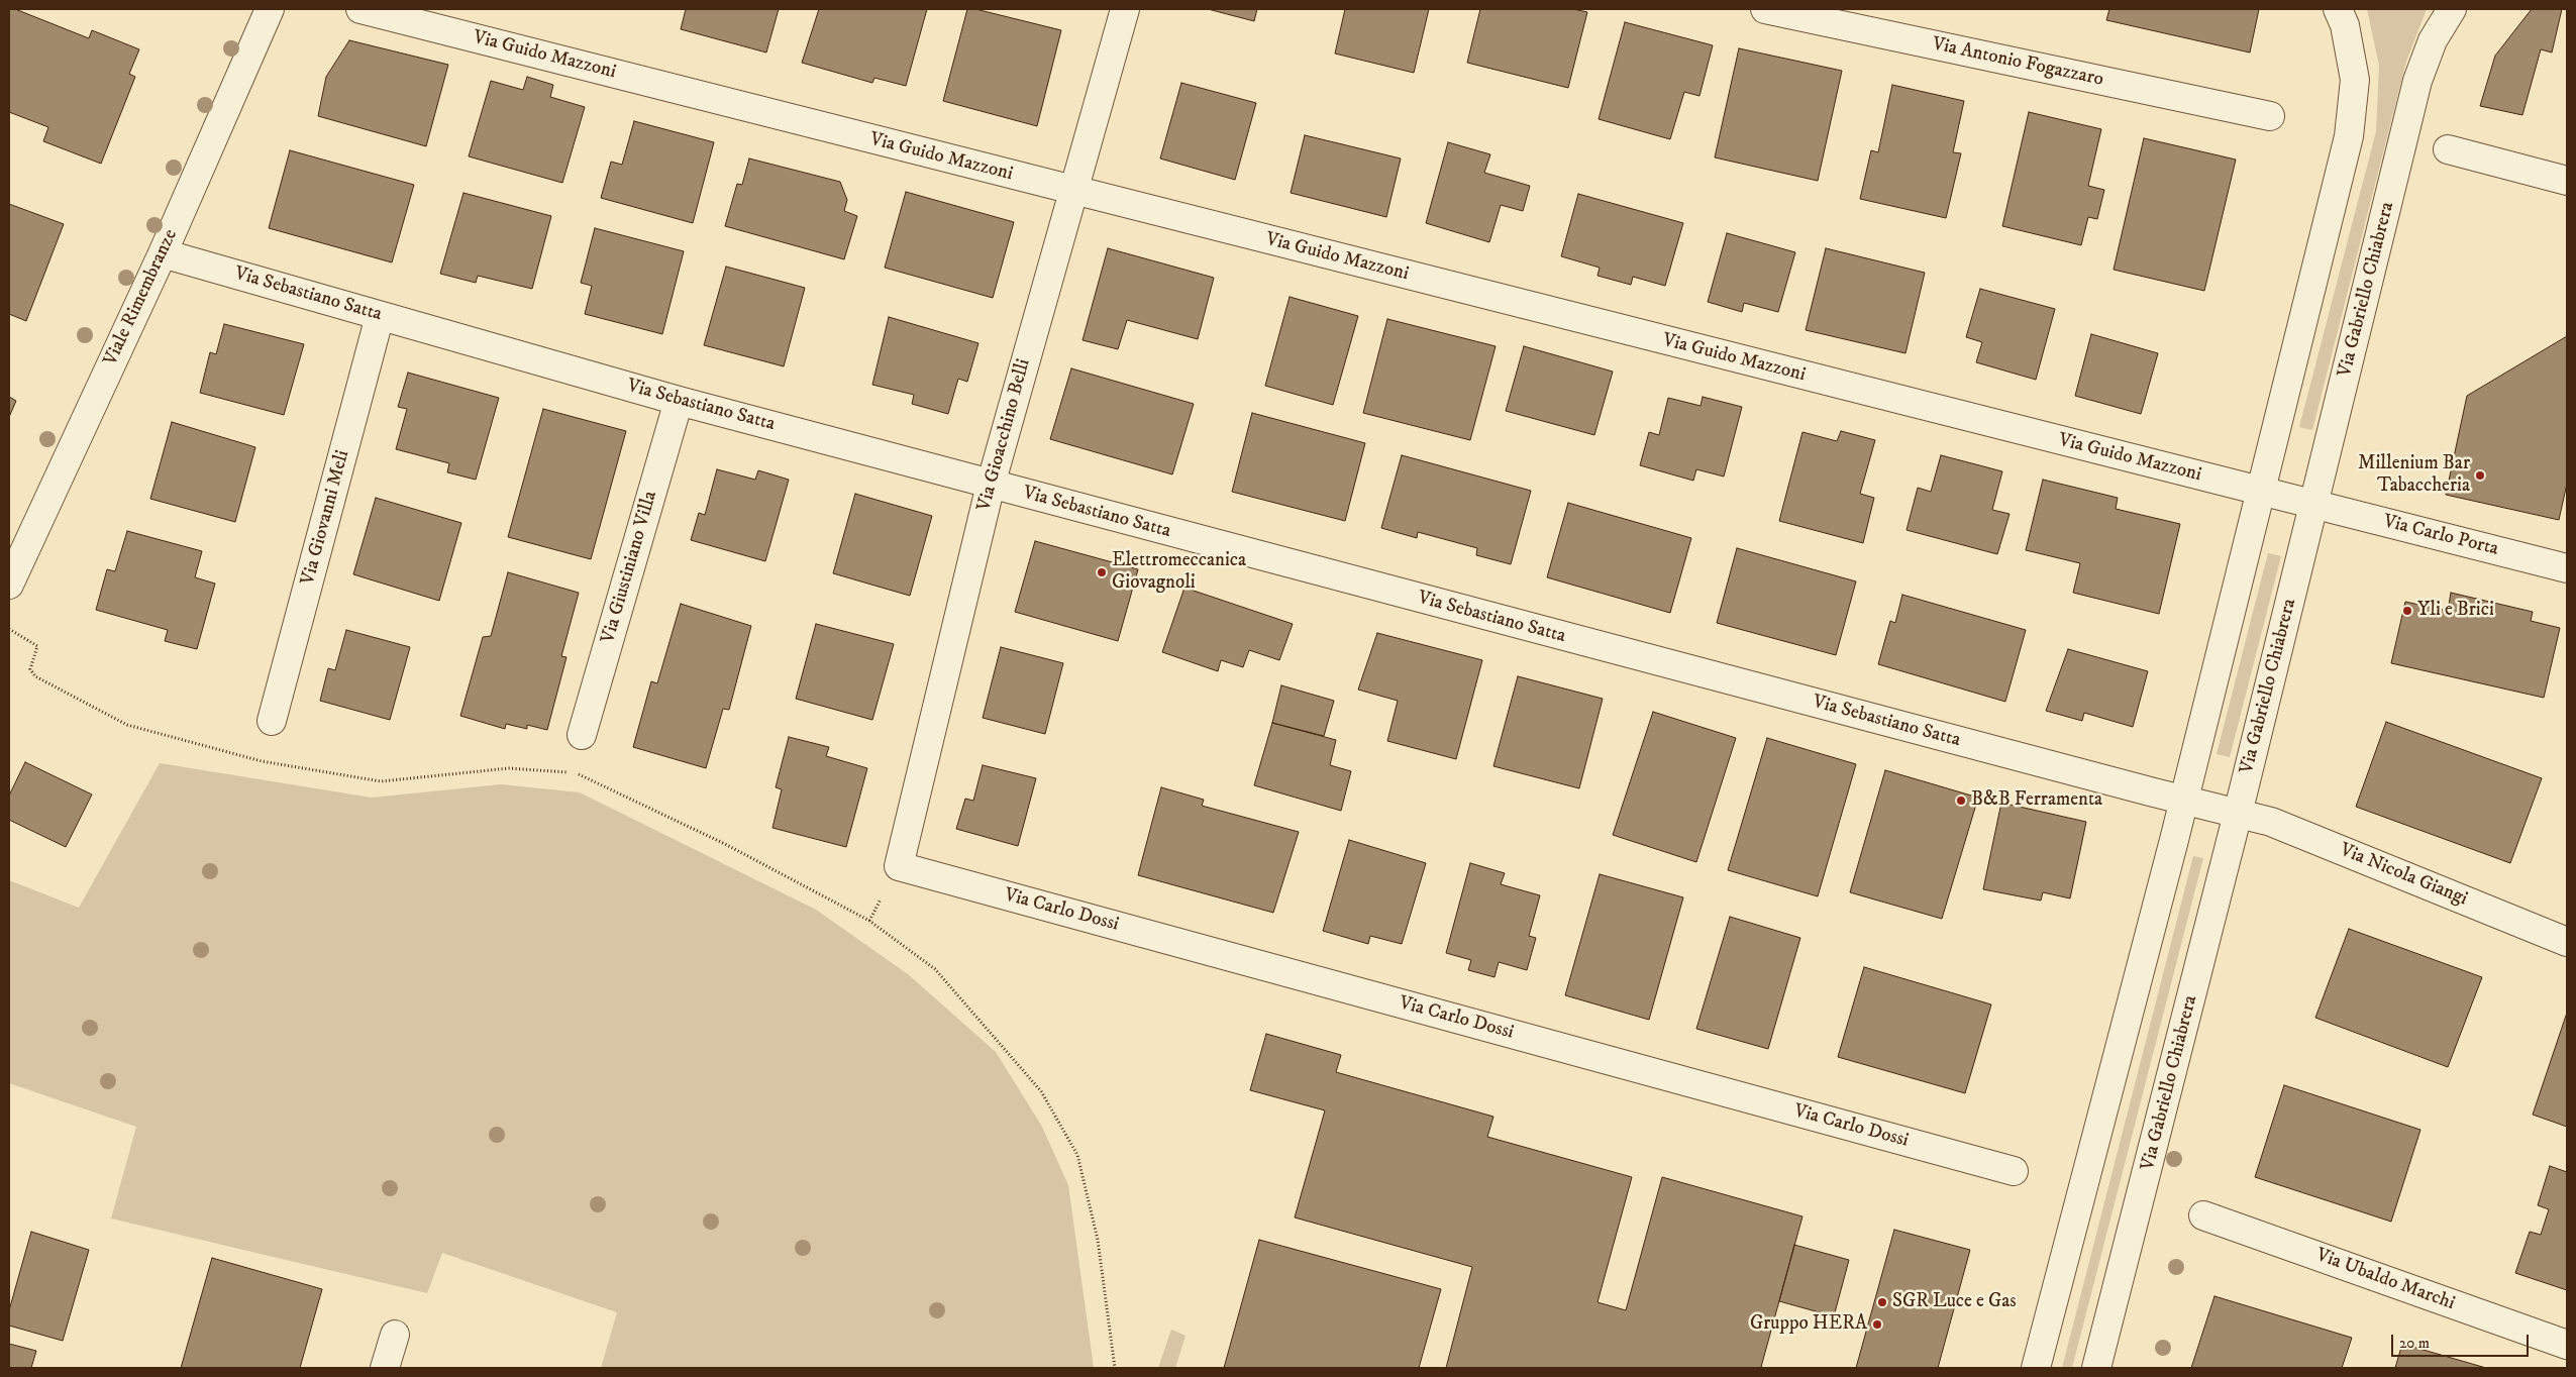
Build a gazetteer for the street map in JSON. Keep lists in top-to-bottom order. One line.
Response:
{"streets":{"street":["Via Guido Mazzoni","Via Antonio Fogazzaro","Via Gabriello Chiabrera","Via Sebastiano Satta","Viale Rimembranze","Via Gioacchino Belli","Via Giovanni Meli","Via Carlo Porta","Via Giustiniano Villa","Via Nicola Giangi","Via Carlo Dossi","Via Ubaldo Marchi"]},"crossings":[["Via Guido Mazzoni","Via Gabriello Chiabrera"],["Via Guido Mazzoni","Via Gioacchino Belli"],["Via Guido Mazzoni","Via Carlo Porta"],["Via Gabriello Chiabrera","Via Sebastiano Satta"],["Via Gabriello Chiabrera","Via Carlo Porta"],["Via Gabriello Chiabrera","Via Nicola Giangi"],["Via Sebastiano Satta","Viale Rimembranze"],["Via Sebastiano Satta","Via Gioacchino Belli"],["Via Sebastiano Satta","Via Giovanni Meli"],["Via Sebastiano Satta","Via Giustiniano Villa"],["Via Sebastiano Satta","Via Nicola Giangi"],["Via Gioacchino Belli","Via Carlo Dossi"]],"places":["Millenium Bar Tabaccheria","Elettromeccanica Giovagnoli","Yli e Brici","B&B Ferramenta","SGR Luce e Gas","Gruppo HERA"],"scale_bar":"20 m"}
